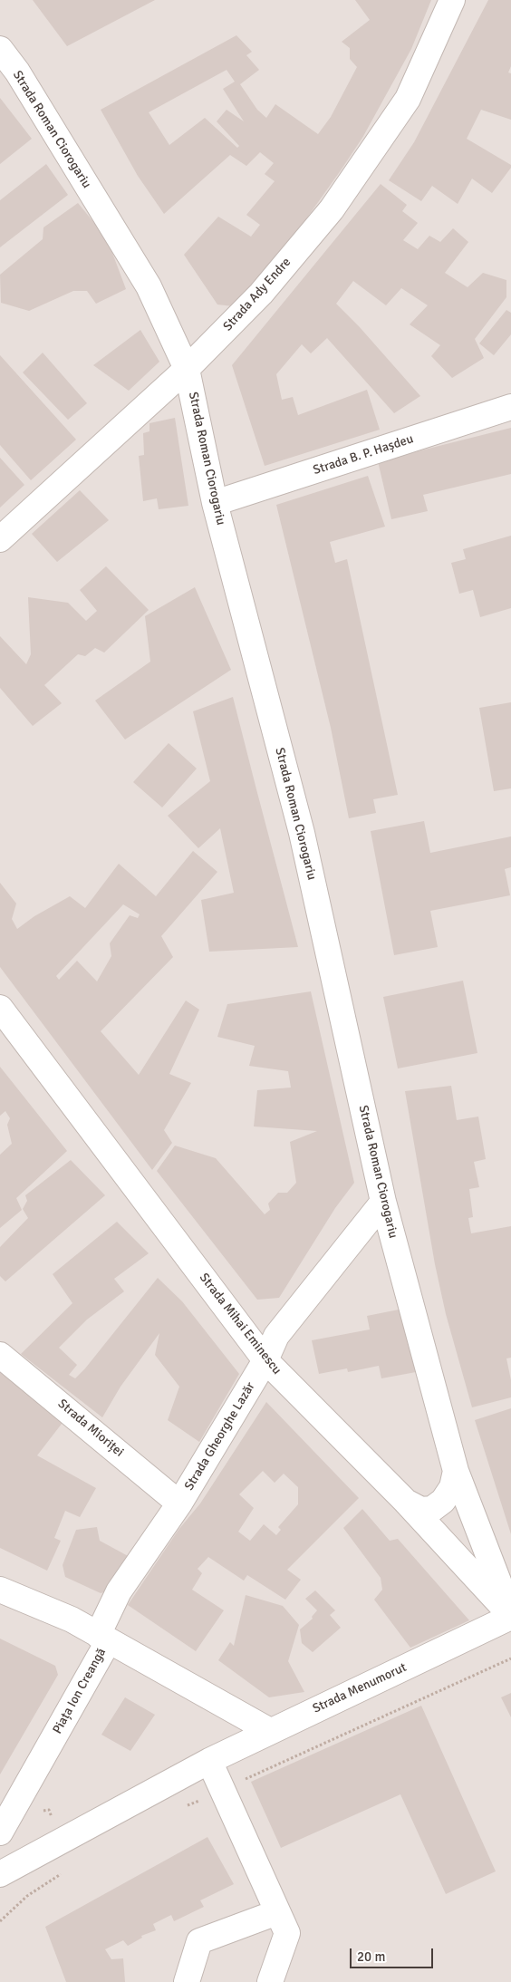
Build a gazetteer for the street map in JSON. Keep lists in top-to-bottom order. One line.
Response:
{"streets":{"street":["Strada Roman Ciorogariu","Strada Ady Endre","Strada B. P. Hașdeu","Strada Mihai Eminescu","Strada Mioriței","Strada Gheorghe Lazăr","Strada Menumorut","Piața Ion Creangă"]},"crossings":[["Strada Roman Ciorogariu","Strada Ady Endre"],["Strada Roman Ciorogariu","Strada B. P. Hașdeu"],["Strada Roman Ciorogariu","Strada Mihai Eminescu"],["Strada Roman Ciorogariu","Strada Gheorghe Lazăr"],["Strada Roman Ciorogariu","Strada Menumorut"],["Strada Mihai Eminescu","Strada Gheorghe Lazăr"],["Strada Mihai Eminescu","Strada Menumorut"],["Strada Mioriței","Strada Gheorghe Lazăr"],["Strada Gheorghe Lazăr","Piața Ion Creangă"],["Strada Menumorut","Piața Ion Creangă"]],"scale_bar":"20 m"}
